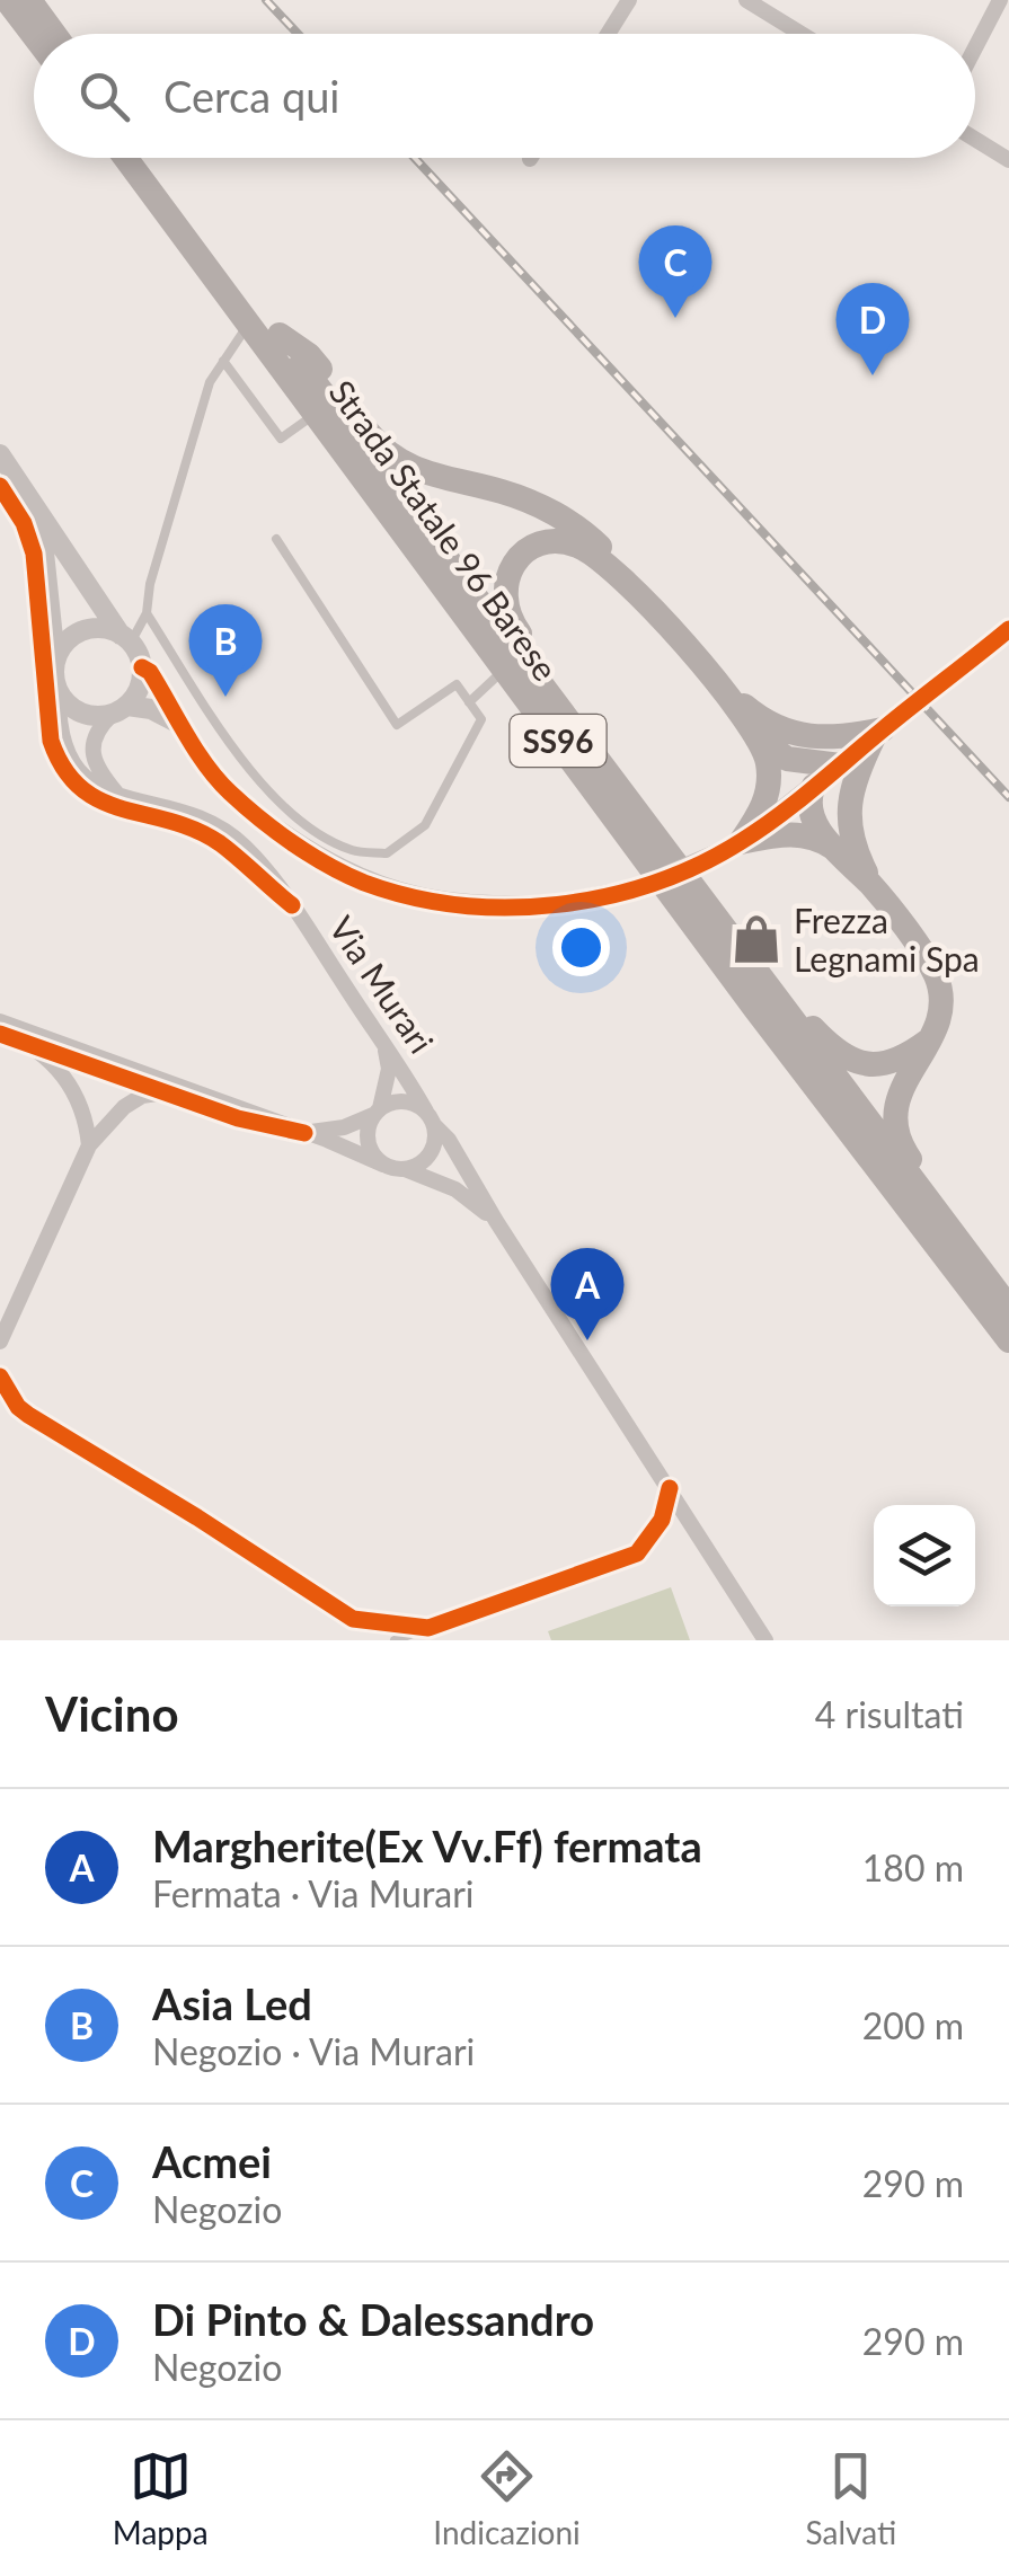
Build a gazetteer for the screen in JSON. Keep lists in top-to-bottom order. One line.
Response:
{"streets":{"main road":["Strada Statale 96 Barese","SS96"],"street":["Via Murari"]},"places":{"shop":["Frezza Legnami Spa"]},"page":{"search":"Cerca qui","pins":["C","D","B","A"],"heading":["Vicino","4 risultati"],"list":[{"mark":"A","name":"Margherite(Ex Vv.Ff) fermata","note":"Fermata · Via Murari","value":"180 m"},{"mark":"B","name":"Asia Led","note":"Negozio · Via Murari","value":"200 m"},{"mark":"C","name":"Acmei","note":"Negozio","value":"290 m"},{"mark":"D","name":"Di Pinto & Dalessandro","note":"Negozio","value":"290 m"}],"nav":["Mappa","Indicazioni","Salvati"]}}
